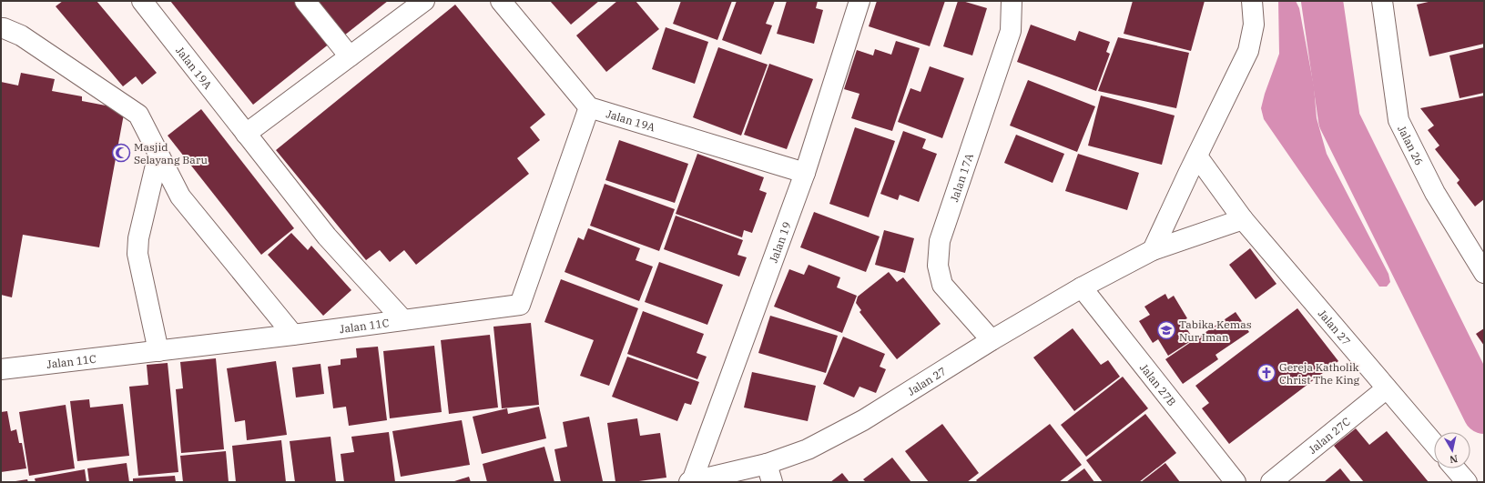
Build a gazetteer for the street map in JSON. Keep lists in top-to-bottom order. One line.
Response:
{"streets":{"street":["Jalan 19A","Jalan 26","Jalan 17A","Jalan 19","Jalan 11C","Jalan 27","Jalan 27B","Jalan 27C"]},"crossings":[["Jalan 19A","Jalan 19"],["Jalan 19A","Jalan 11C"],["Jalan 17A","Jalan 27"],["Jalan 19","Jalan 27"],["Jalan 27","Jalan 27B"],["Jalan 27","Jalan 27C"]],"places":{"mosque":["Masjid Selayang Baru"],"school or university":["Tabika Kemas Nur Iman"],"church":["Gereja Katholik Christ The King"]},"north":"bottom"}
